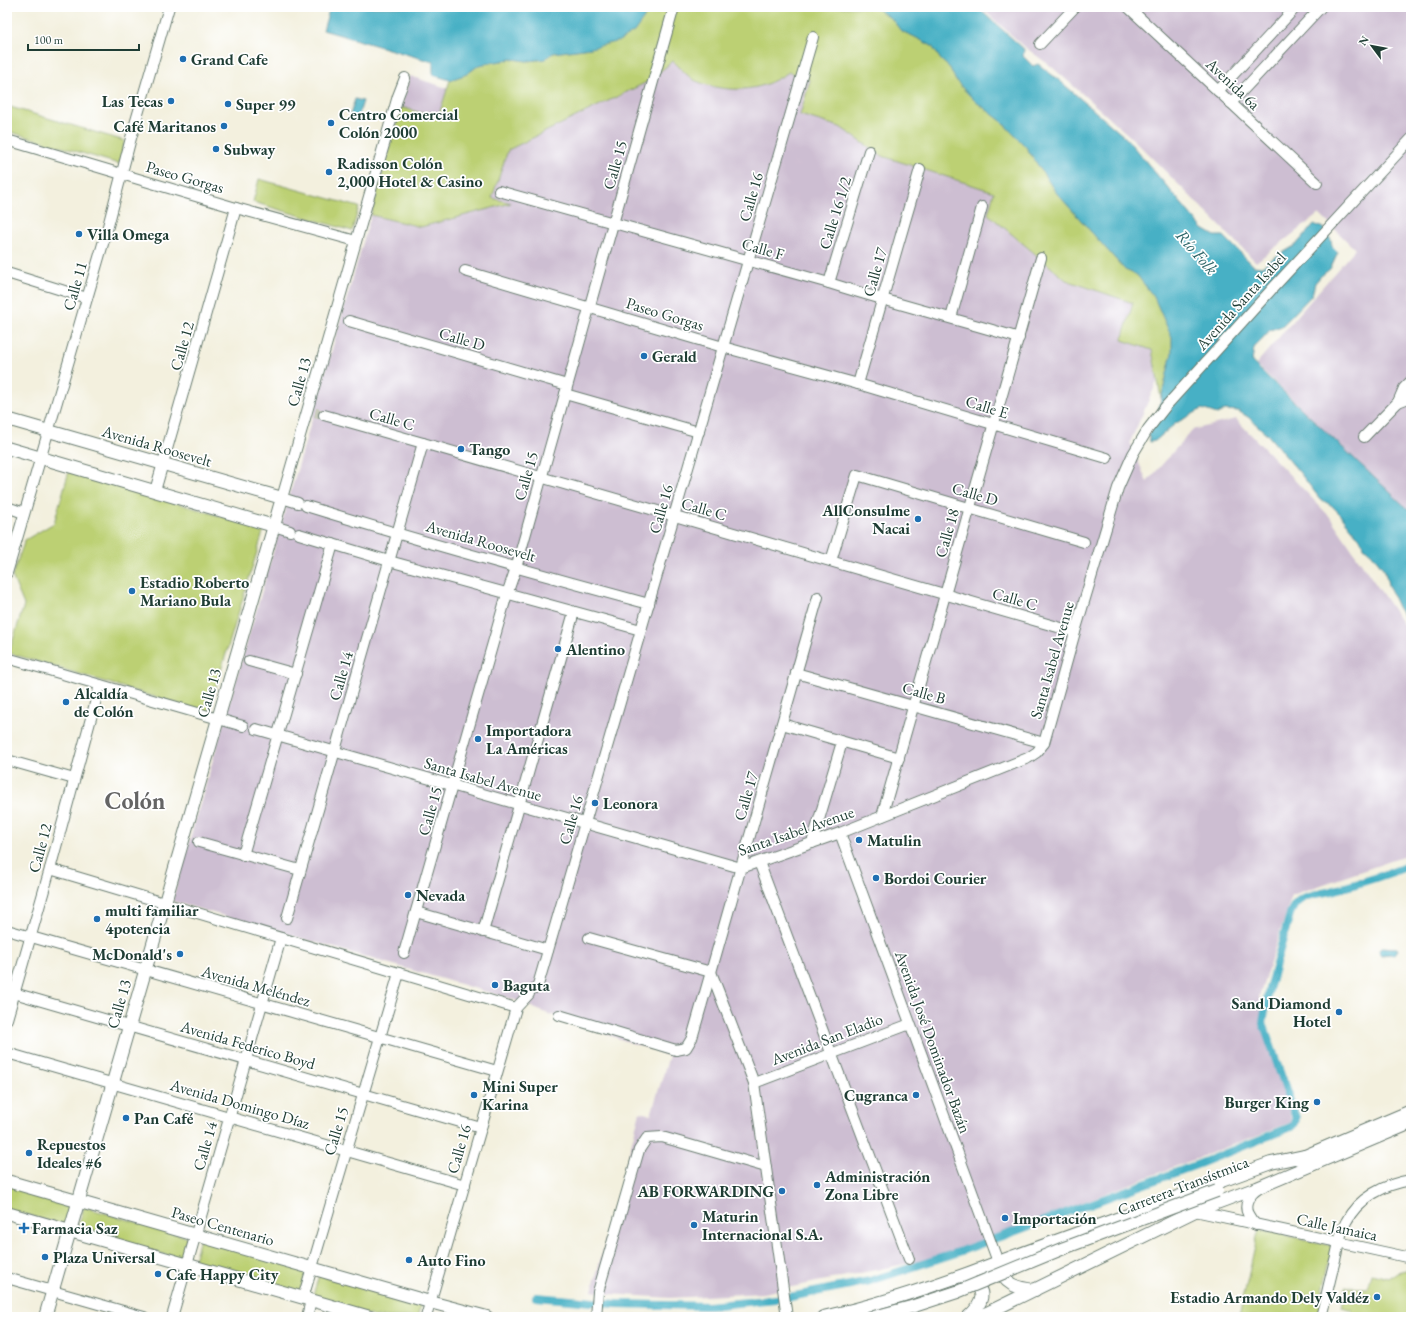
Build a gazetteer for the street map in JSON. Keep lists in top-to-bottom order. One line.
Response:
{"streets":{"main road":["Calle 13","Avenida Roosevelt","Carretera Transístmica","Paseo Centenario"],"street":["Avenida 6a","Calle 15","Paseo Gorgas","Calle 16","Calle 16 1/2","Calle F","Calle 17","Calle 11","Avenida Santa Isabel","Calle D","Calle 12","Calle E","Calle C","Calle 18","Santa Isabel Avenue","Calle 14","Calle B","Avenida Meléndez","Avenida San Eladio","Avenida José Dominador Bazán","Avenida Federico Boyd","Avenida Domingo Díaz","Calle Jamaica"]},"crossings":[["Calle 15","Paseo Gorgas"],["Calle 15","Calle F"],["Calle 15","Calle D"],["Calle 15","Calle C"],["Calle 15","Avenida Roosevelt"],["Calle 15","Santa Isabel Avenue"],["Calle 15","Avenida Meléndez"],["Calle 15","Avenida Federico Boyd"],["Calle 15","Avenida Domingo Díaz"],["Calle 15","Paseo Centenario"],["Paseo Gorgas","Calle 16"],["Paseo Gorgas","Calle 17"],["Paseo Gorgas","Calle 11"],["Paseo Gorgas","Calle 12"],["Paseo Gorgas","Calle 13"],["Paseo Gorgas","Calle E"],["Calle 16","Calle F"],["Calle 16","Calle D"],["Calle 16","Calle C"],["Calle 16","Avenida Roosevelt"],["Calle 16","Santa Isabel Avenue"],["Calle 16","Avenida Meléndez"],["Calle 16","Avenida Federico Boyd"],["Calle 16","Avenida Domingo Díaz"],["Calle 16","Paseo Centenario"],["Calle 16 1/2","Calle F"],["Calle F","Calle 17"],["Calle F","Calle 18"],["Calle 17","Calle E"],["Calle 17","Santa Isabel Avenue"],["Calle 17","Calle B"],["Calle 11","Avenida Roosevelt"],["Avenida Santa Isabel","Santa Isabel Avenue"],["Calle D","Calle 13"],["Calle D","Calle C"],["Calle D","Calle 18"],["Calle 12","Avenida Roosevelt"],["Calle 12","Avenida Meléndez"],["Calle 12","Avenida Federico Boyd"],["Calle 13","Calle C"],["Calle 13","Avenida Roosevelt"],["Calle 13","Avenida Meléndez"],["Calle 13","Avenida Federico Boyd"],["Calle 13","Avenida Domingo Díaz"],["Calle 13","Paseo Centenario"],["Calle E","Calle 18"],["Calle C","Calle 18"],["Calle C","Santa Isabel Avenue"],["Calle C","Calle 14"],["Avenida Roosevelt","Calle 14"],["Calle 18","Santa Isabel Avenue"],["Calle 18","Calle B"],["Santa Isabel Avenue","Calle 14"],["Santa Isabel Avenue","Calle B"],["Santa Isabel Avenue","Avenida José Dominador Bazán"],["Calle 14","Avenida Meléndez"],["Calle 14","Avenida Federico Boyd"],["Calle 14","Avenida Domingo Díaz"],["Calle 14","Paseo Centenario"],["Avenida San Eladio","Avenida José Dominador Bazán"],["Carretera Transístmica","Calle Jamaica"]],"districts":["Colón"],"water":["Río Folk"],"places":{"other":["Grand Cafe","Las Tecas","Super 99","Centro Comercial Colón 2000","Café Maritanos","Subway","Radisson Colón 2,000 Hotel & Casino","Villa Omega","Gerald","Tango","AllConsulme Nacai","Estadio Roberto Mariano Bula","Alentino","Alcaldía de Colón","Importadora La Américas","Leonora","Matulin","Bordoi Courier","Nevada","multi familiar 4potencia","McDonald's","Baguta","Sand Diamond Hotel","Mini Super Karina","Cugranca","Burger King","Pan Café","Repuestos Ideales #6","Administración Zona Libre","AB FORWARDING","Importación","Maturin Internacional S.A.","Plaza Universal","Auto Fino","Cafe Happy City","Estadio Armando Dely Valdéz"],"health":["Farmacia Saz"]},"scale_bar":"100 m","north":"top left"}
